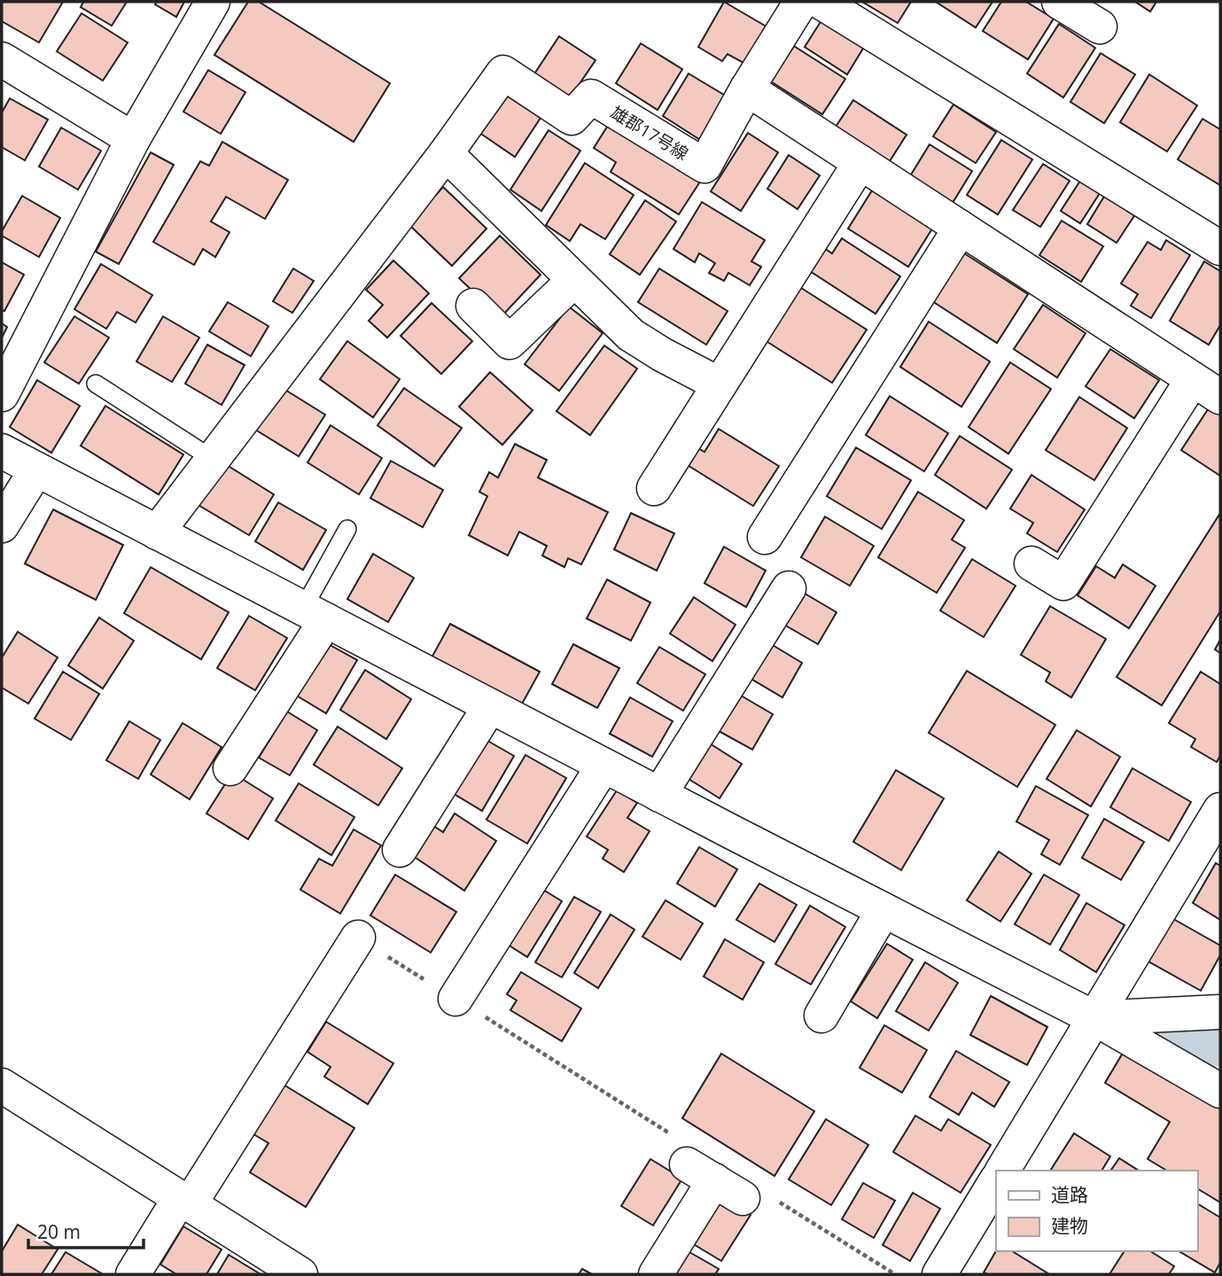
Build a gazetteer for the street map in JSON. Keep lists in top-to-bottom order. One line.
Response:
{"streets":{"street":["雄郡17号線"]},"legend":["道路","建物"],"scale_bar":"20 m"}
